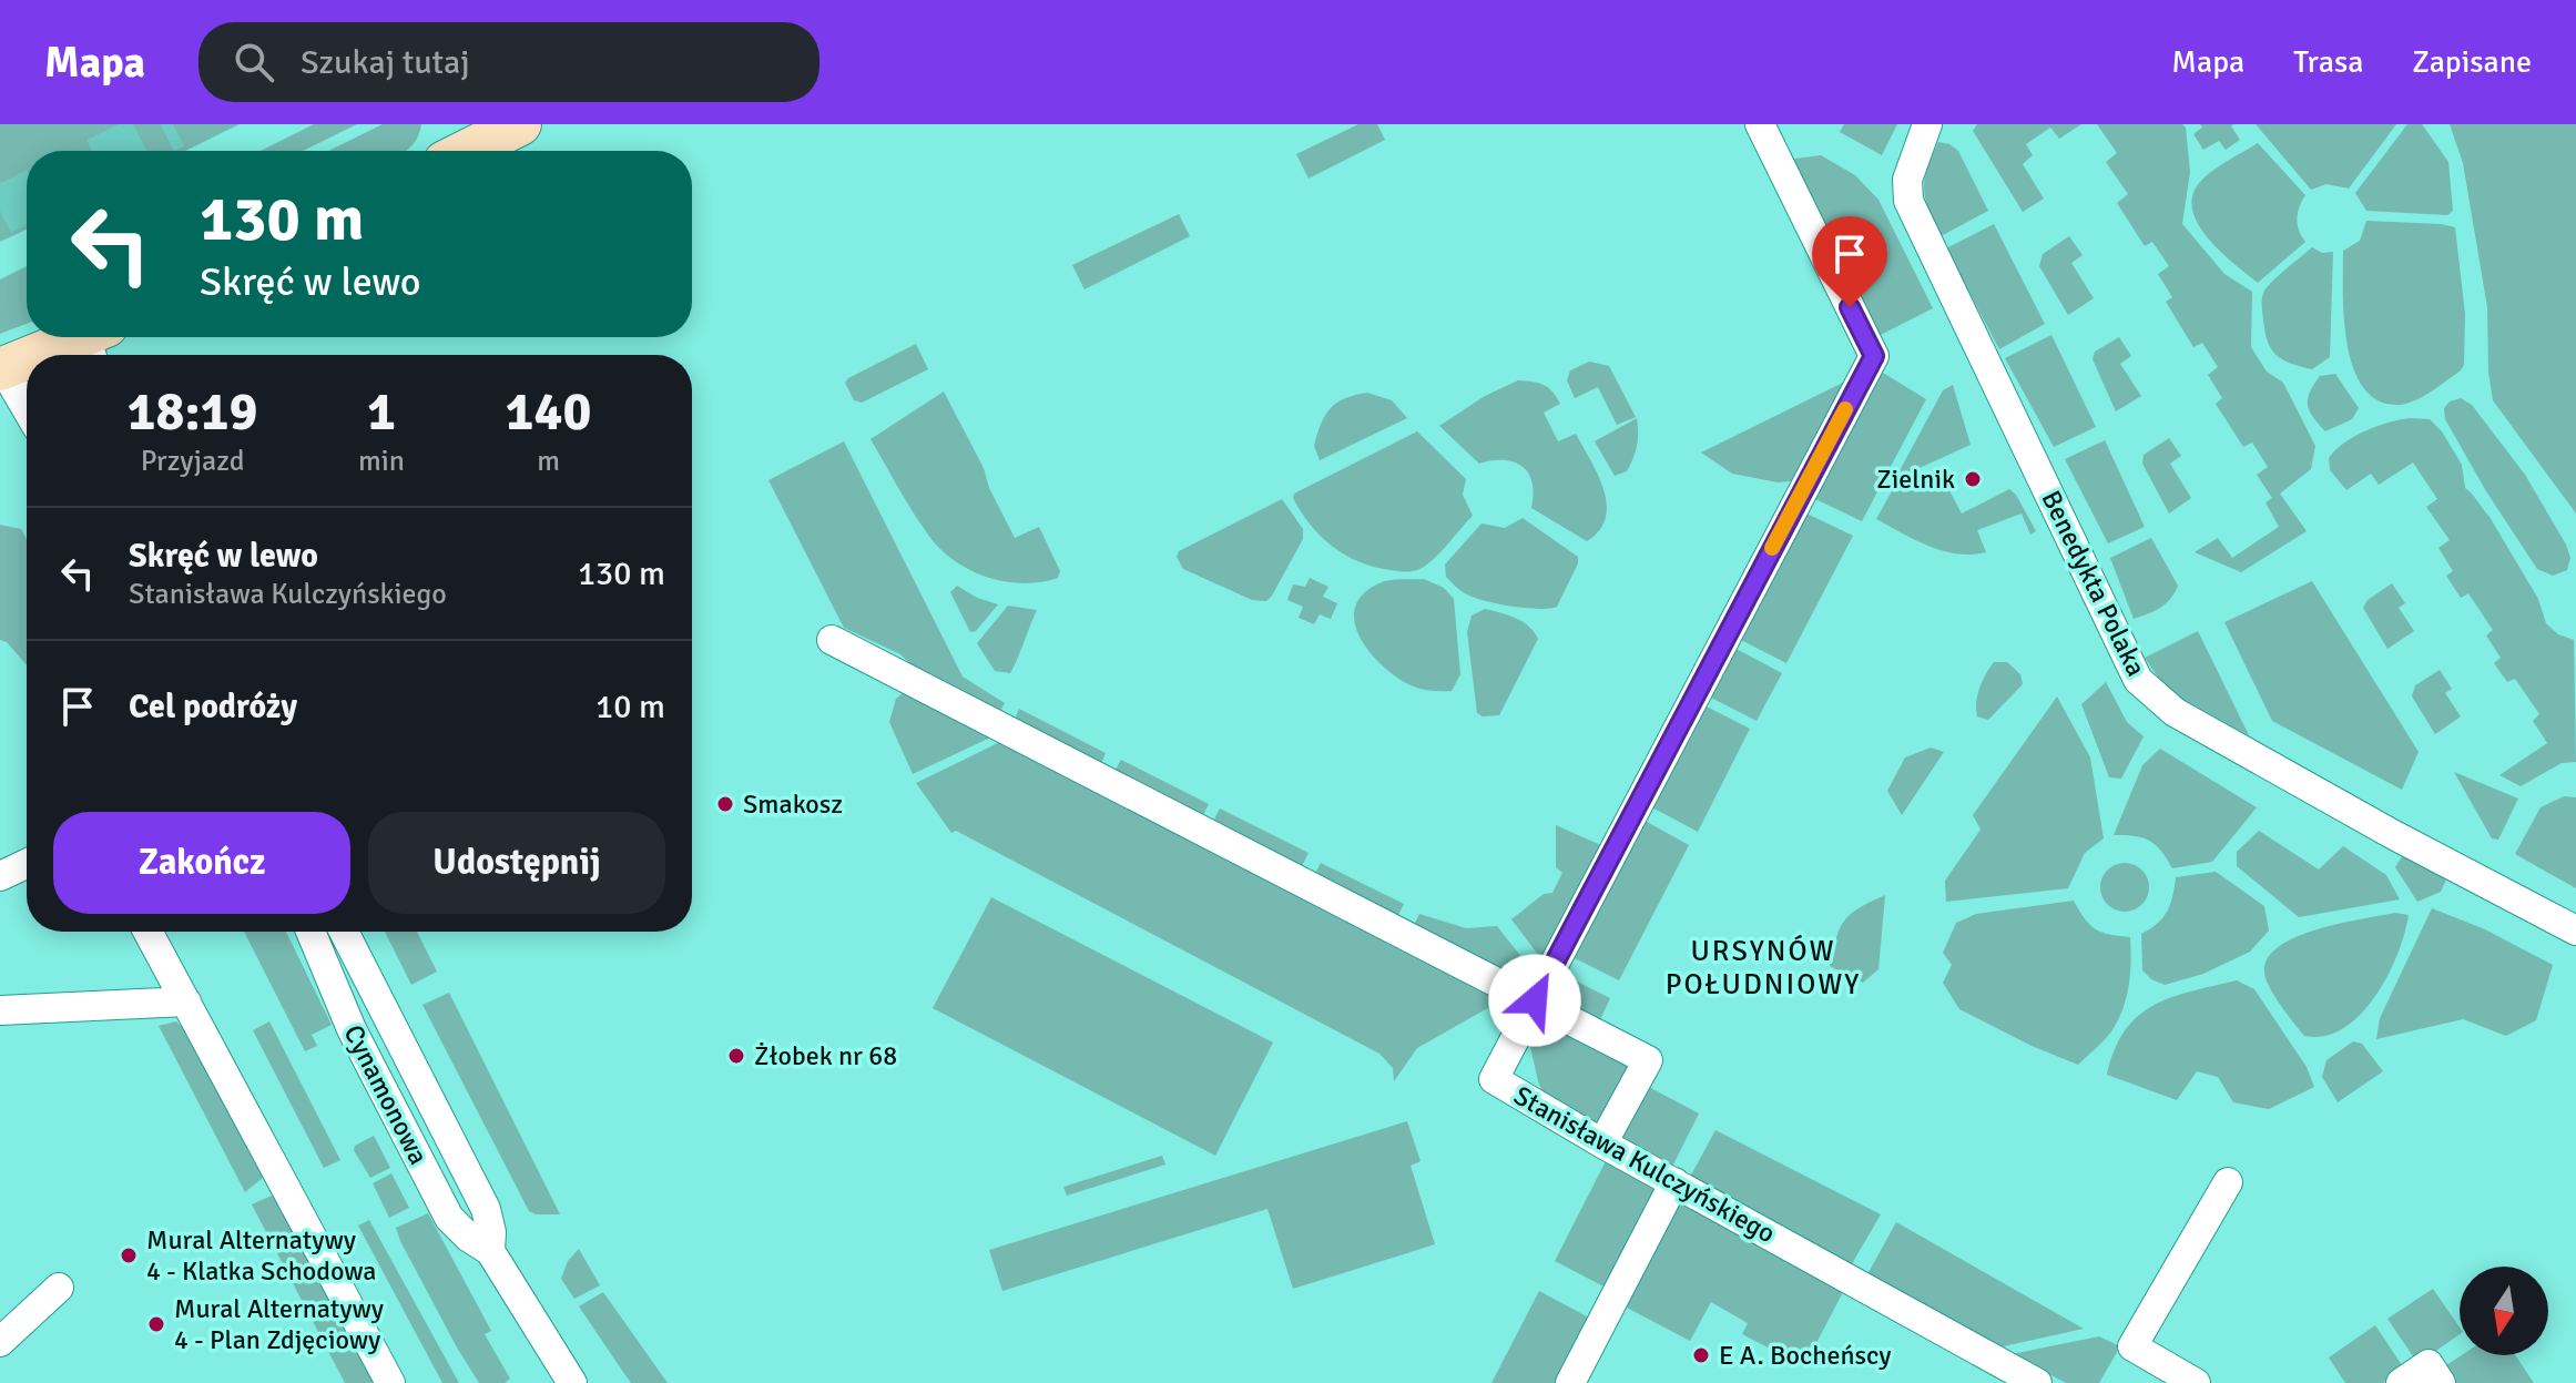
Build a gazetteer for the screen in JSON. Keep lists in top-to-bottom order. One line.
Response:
{"streets":{"street":["Benedykta Polaka","Cynamonowa","Stanisława Kulczyńskiego"]},"districts":["URSYNÓW POŁUDNIOWY"],"places":["Zielnik","Smakosz","Żłobek nr 68","Mural Alternatywy 4 - Klatka Schodowa","Mural Alternatywy 4 - Plan Zdjęciowy","E A. Bocheńscy"],"north":"bottom","page":{"header":"Mapa","search":"Szukaj tutaj","nav":["Mapa","Trasa","Zapisane"],"turn":["130 m","Skręć w lewo"],"eta":["18:19","Przyjazd","1","min","140","m"],"list":[{"name":"Skręć w lewo","note":"Stanisława Kulczyńskiego","value":"130 m"},{"name":"Cel podróży","value":"10 m"}],"buttons":["Zakończ","Udostępnij"]}}
